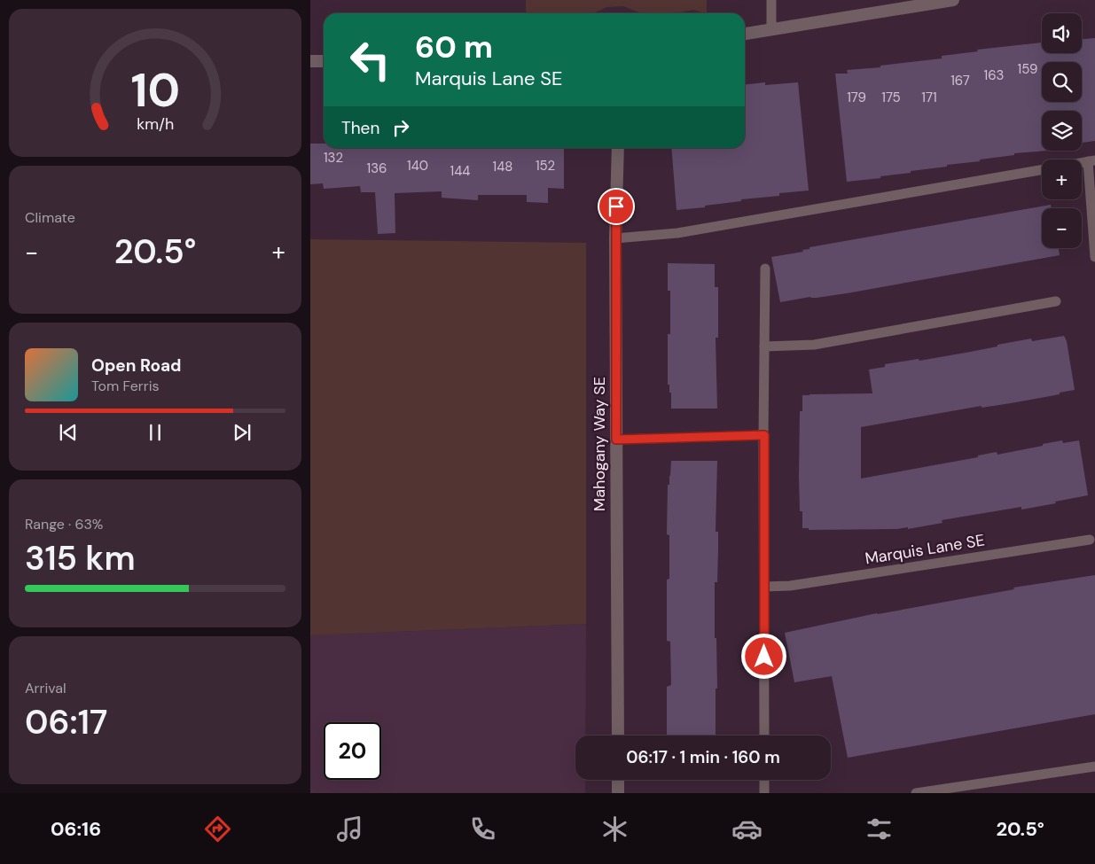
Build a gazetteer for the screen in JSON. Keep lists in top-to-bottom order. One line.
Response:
{"streets":{"street":["Mahogany Way SE"],"lane":["Marquis Lane SE"]},"house_numbers":["159","163","167","179","175","171","132","140","152","148","136","144"],"page":{"map_buttons":["+","−"],"turn":["60 m","Marquis Lane SE"],"then":"Then","tile":["Climate",["Range · 63%","315 km"],["Arrival","06:17"]],"heat":["−","20.5°","+"],"song":["Open Road","Tom Ferris"],"limit":"20","trip":"06:17 · 1 min · 160 m","tabs":["06:16","20.5°"],"gauge":["10","km/h"]}}
